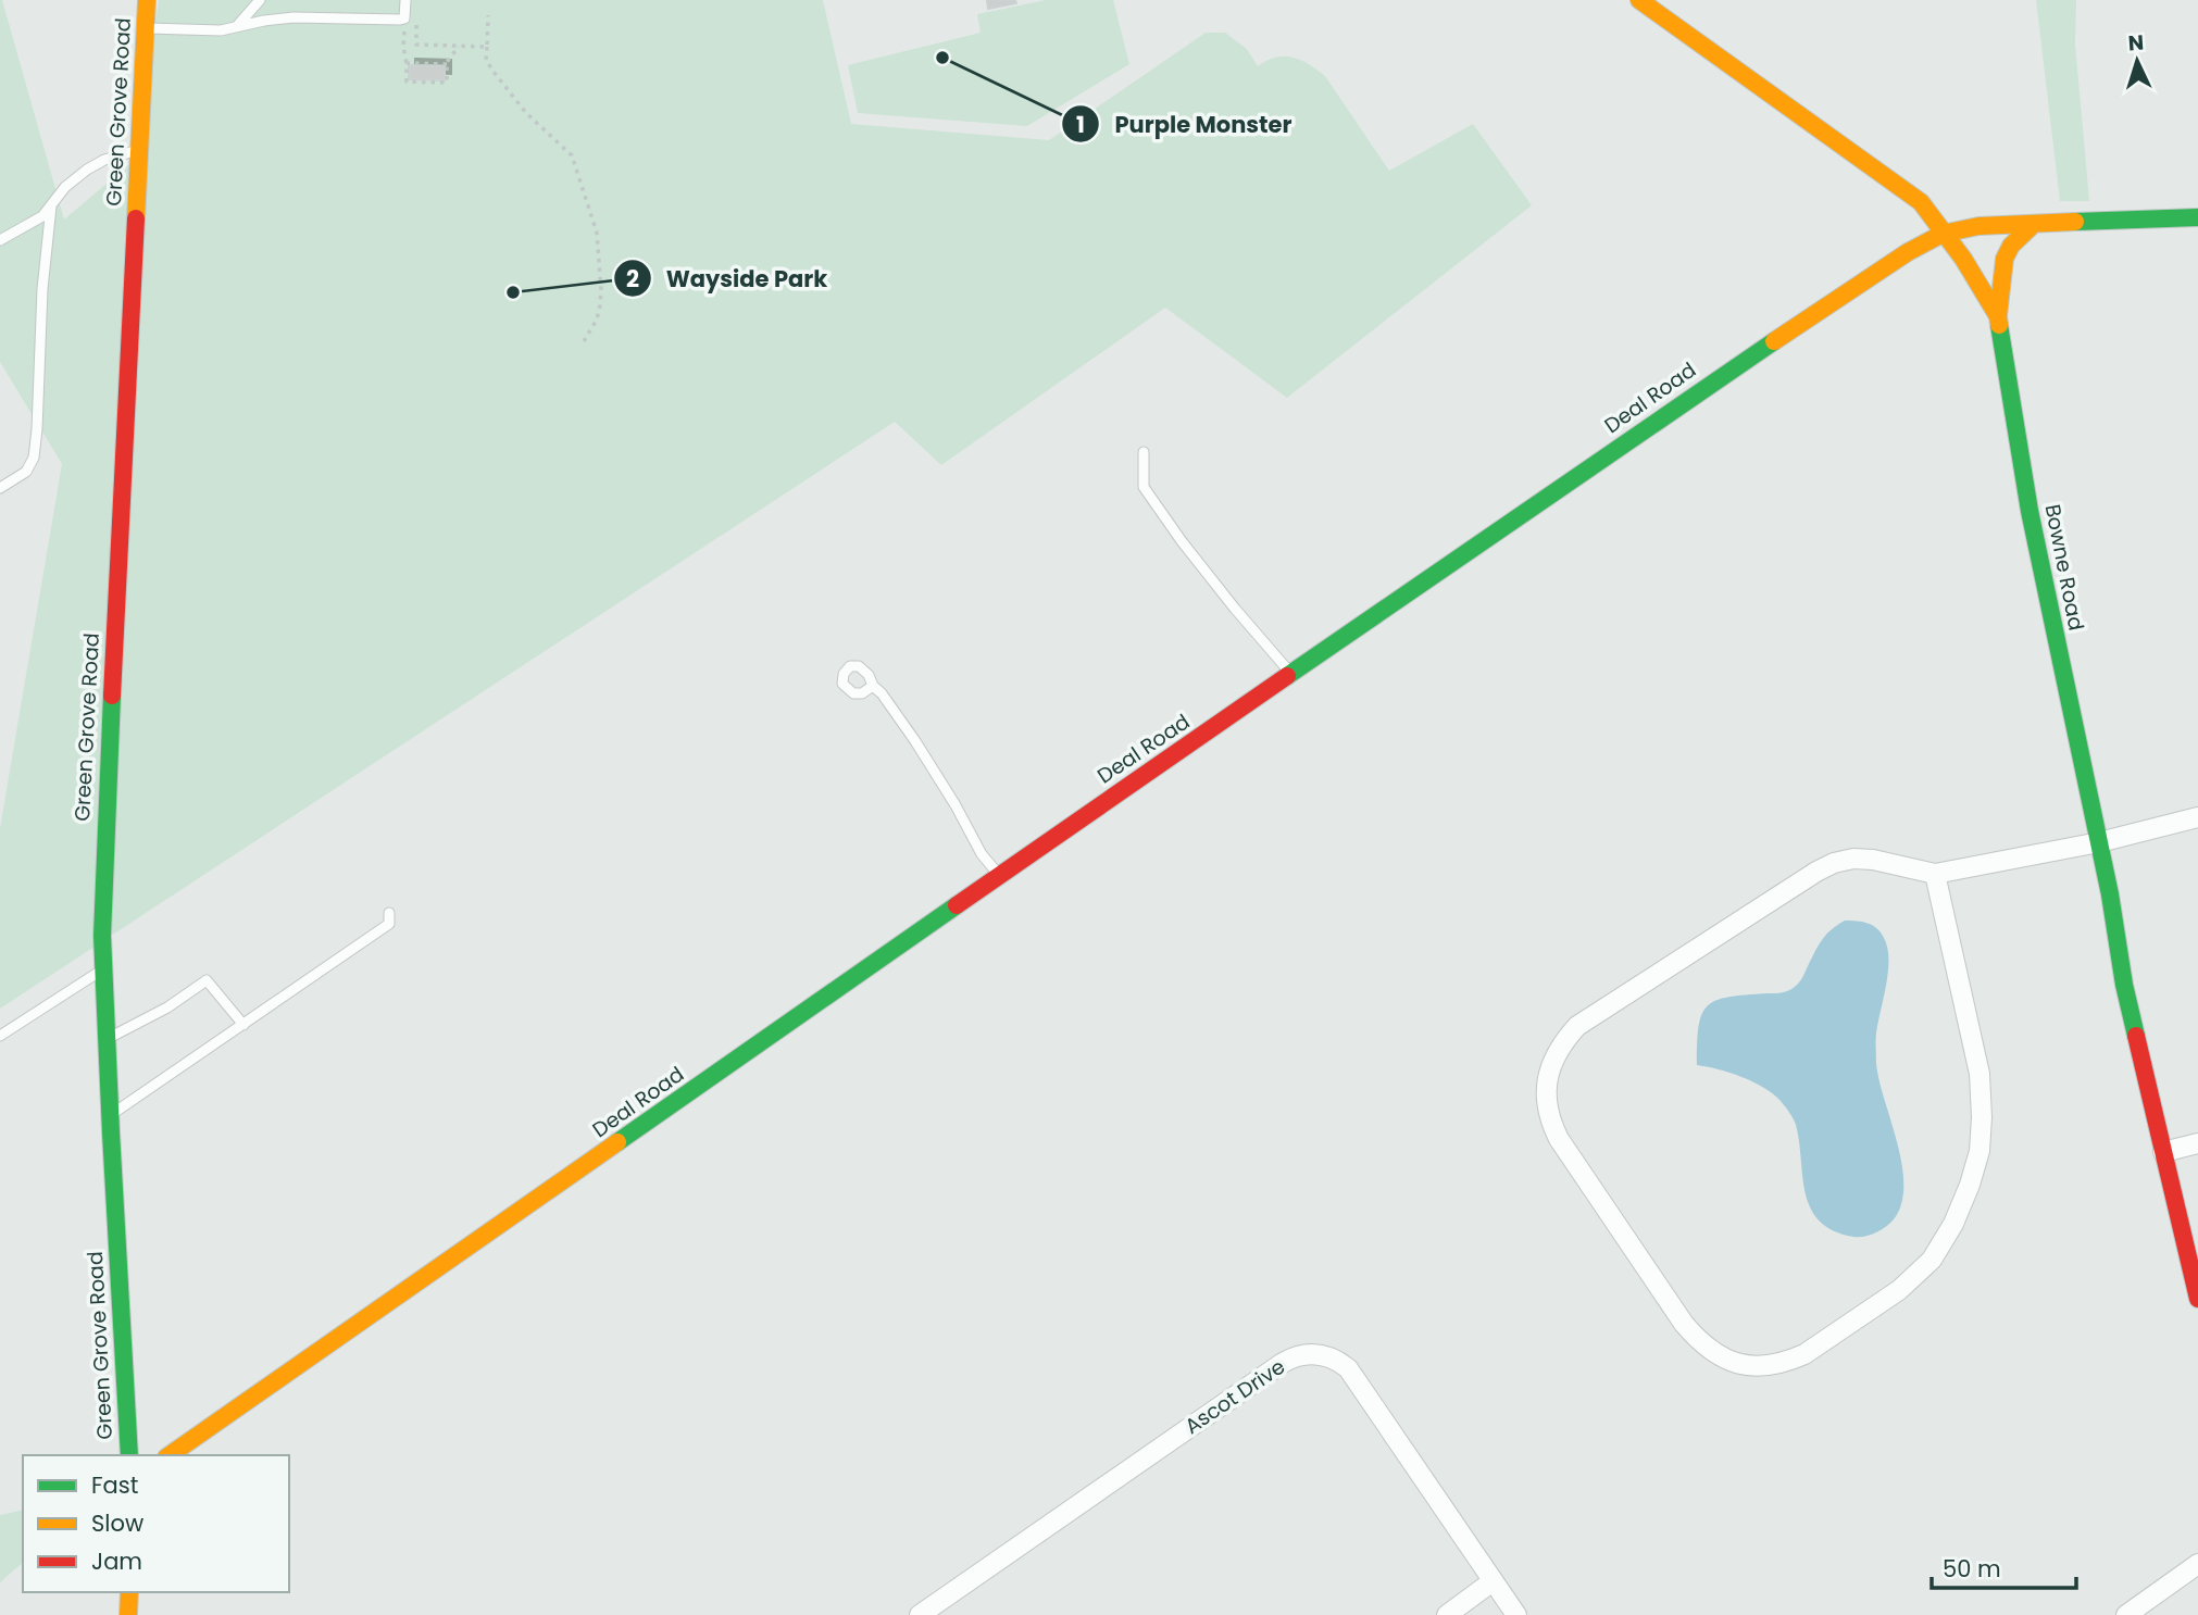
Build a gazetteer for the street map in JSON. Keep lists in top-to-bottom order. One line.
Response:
{"streets":{"street":["Green Grove Road","Deal Road","Bowne Road","Ascot Drive"]},"crossings":[["Deal Road","Bowne Road"]],"places":["Purple Monster","Wayside Park"],"legend":["Fast","Slow","Jam"],"scale_bar":"50 m","north":"top"}
